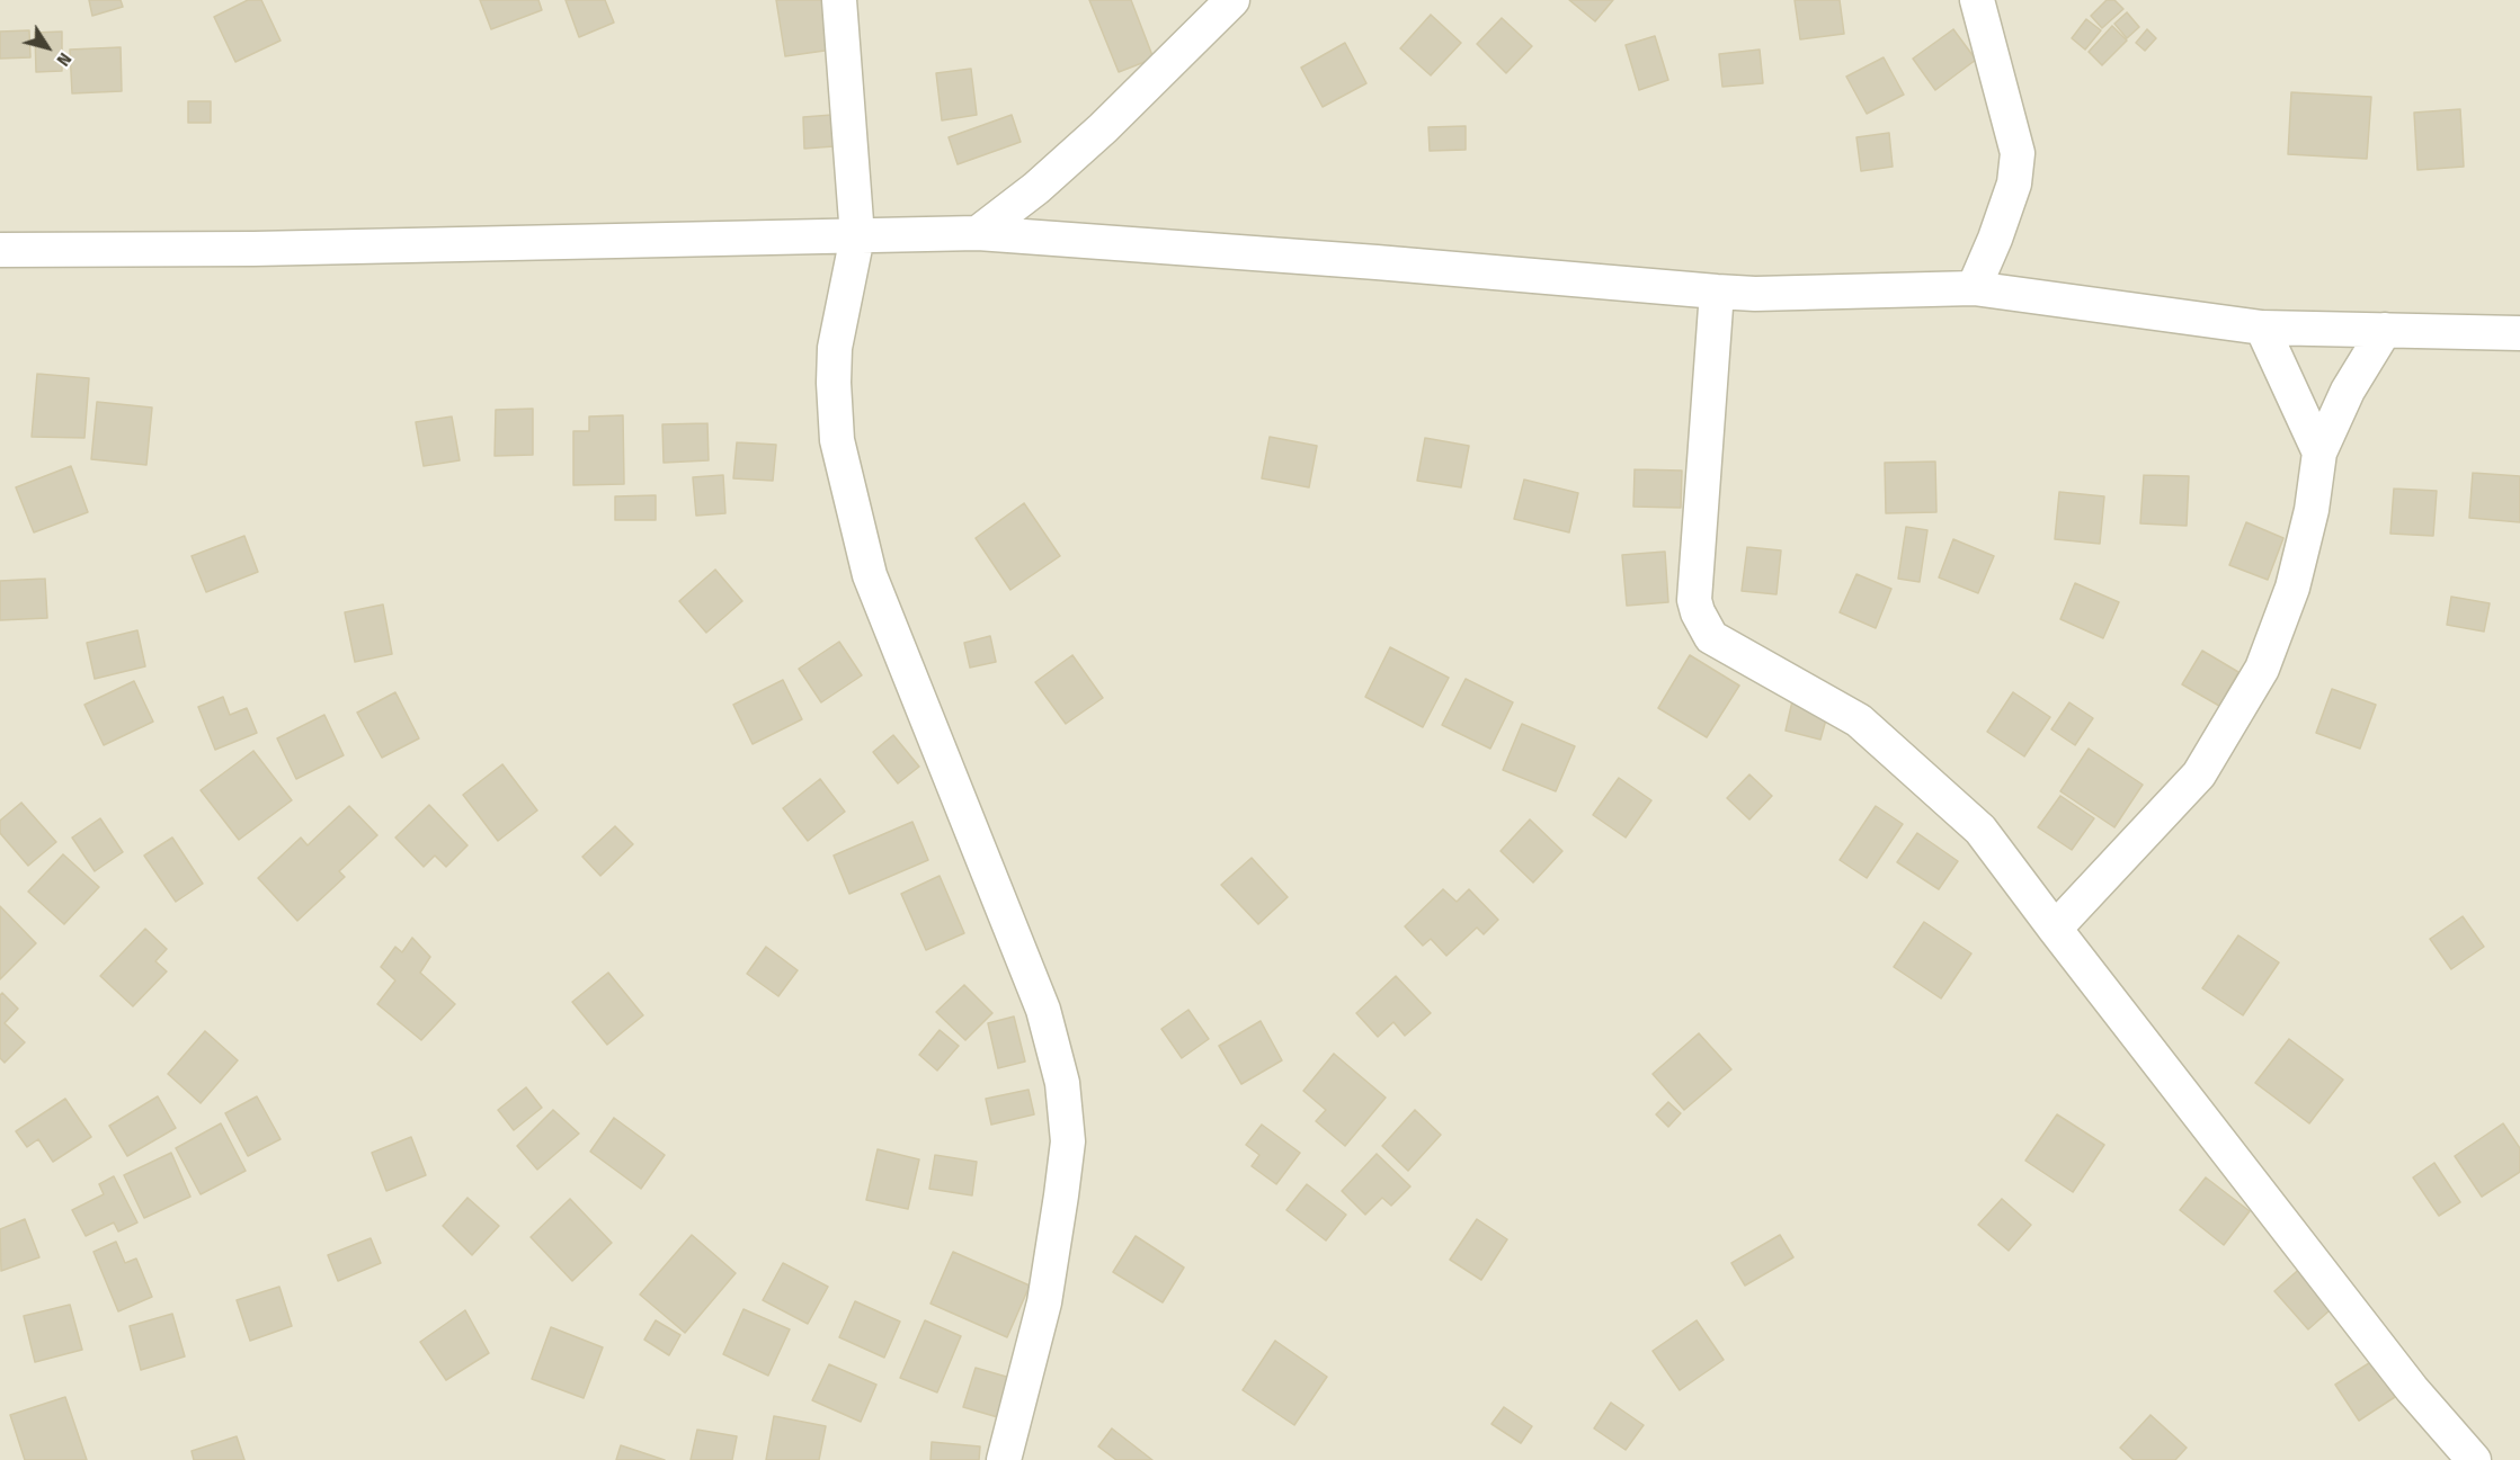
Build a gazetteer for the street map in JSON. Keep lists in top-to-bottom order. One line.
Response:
{"north":"bottom right"}
